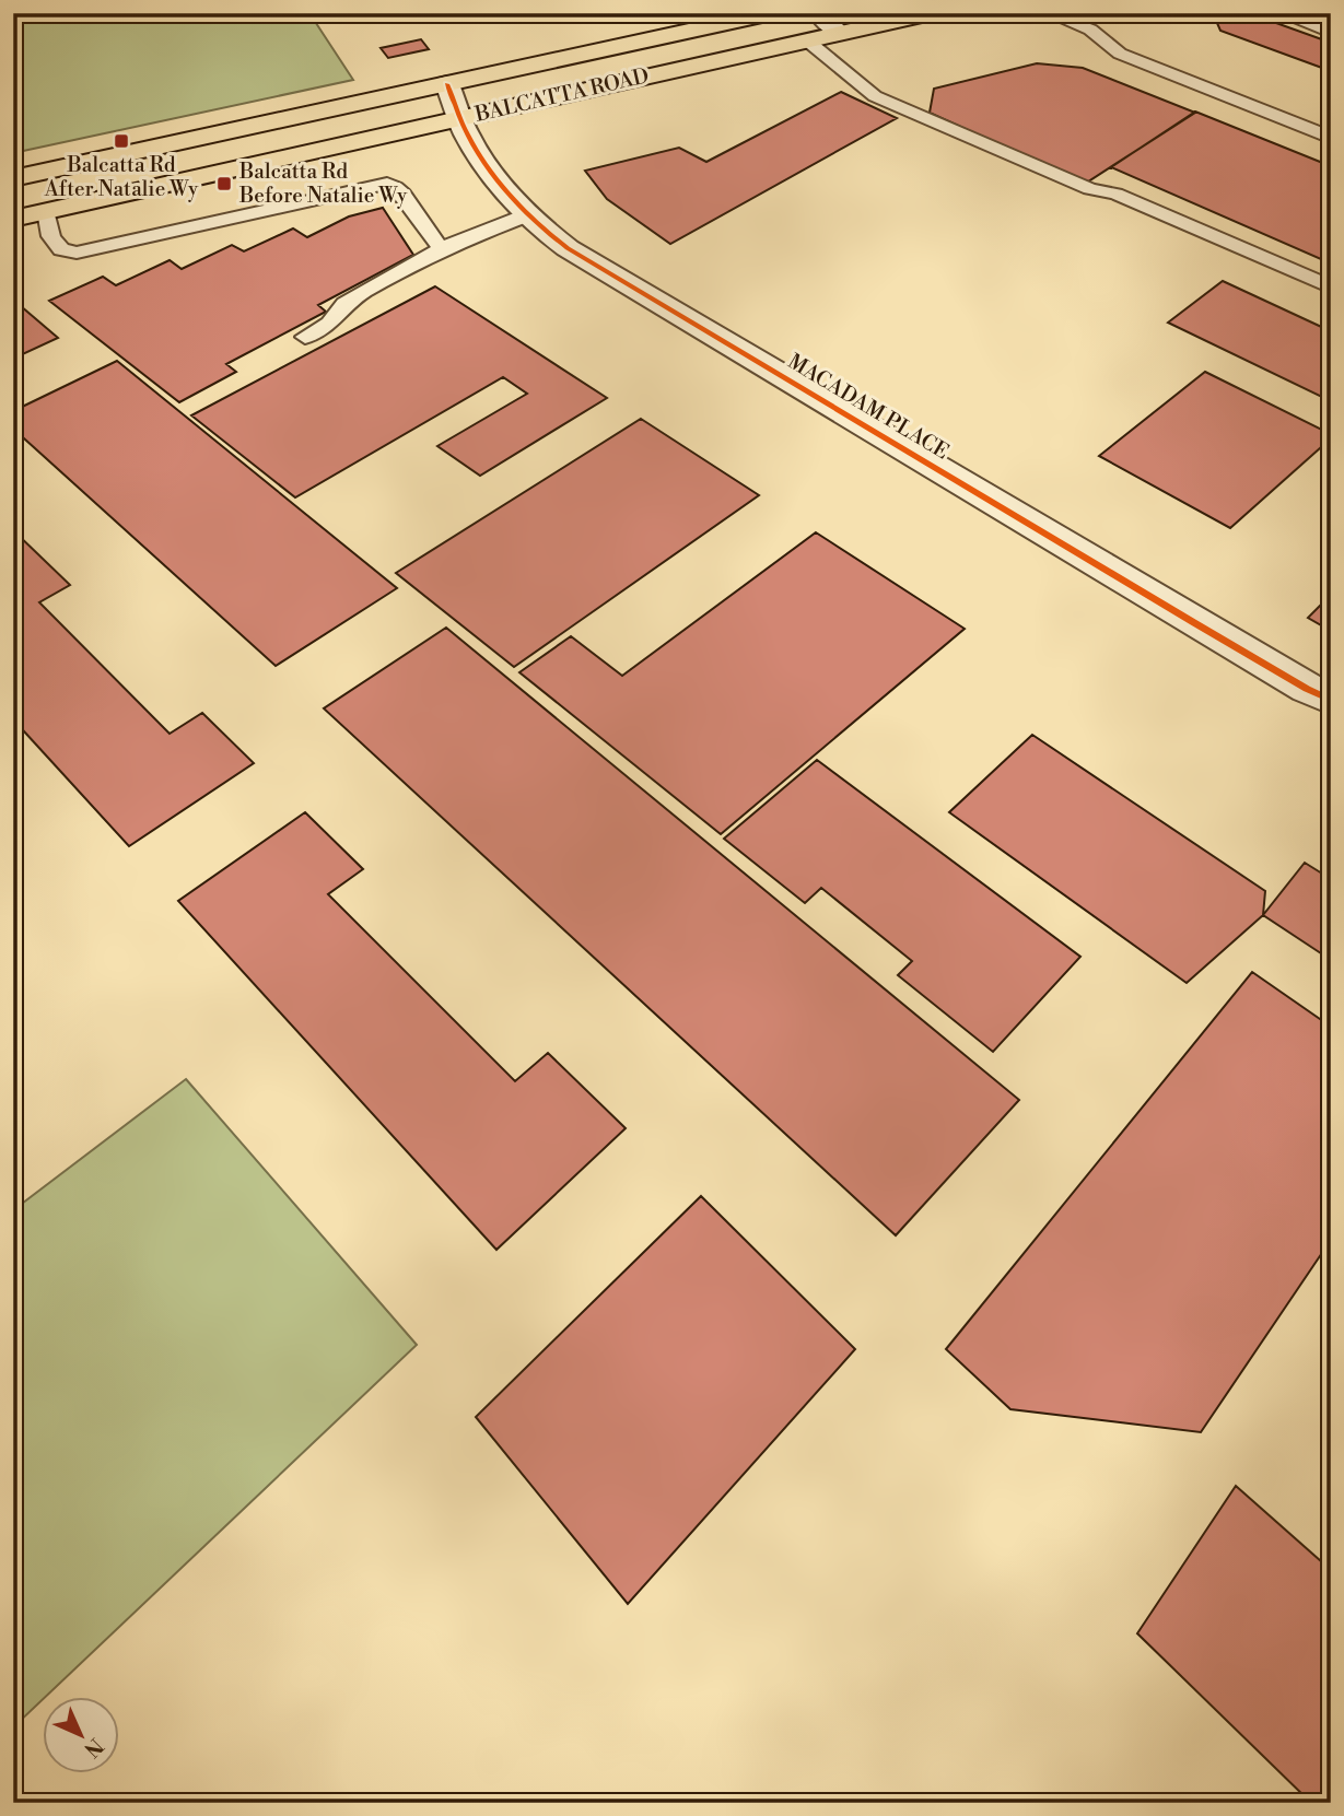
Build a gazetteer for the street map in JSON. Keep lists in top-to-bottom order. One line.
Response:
{"streets":{"main road":["BALCATTA ROAD"],"street":["MACADAM PLACE"]},"crossings":[["BALCATTA ROAD","MACADAM PLACE"]],"places":{"transit":["Balcatta Rd After Natalie Wy","Balcatta Rd Before Natalie Wy"]},"north":"bottom right"}
